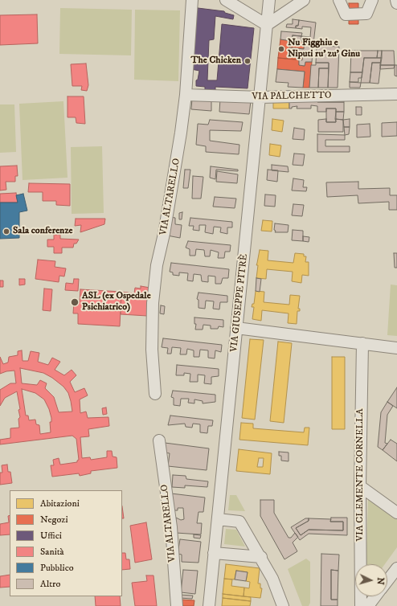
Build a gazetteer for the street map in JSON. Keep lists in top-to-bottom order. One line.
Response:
{"streets":{"street":["VIA PALCHETTO","VIA ALTARELLO","VIA GIUSEPPE PITRÈ","VIA CLEMENTE CORNELLA"]},"crossings":[["VIA PALCHETTO","VIA ALTARELLO"],["VIA PALCHETTO","VIA GIUSEPPE PITRÈ"]],"places":["Nu Figghiu e Niputi ru' zu' Ginu","The Chicken","Sala conferenze","ASL (ex Ospedale Psichiatrico)"],"legend":["Abitazioni","Negozi","Uffici","Sanità","Pubblico","Altro"],"north":"right"}
